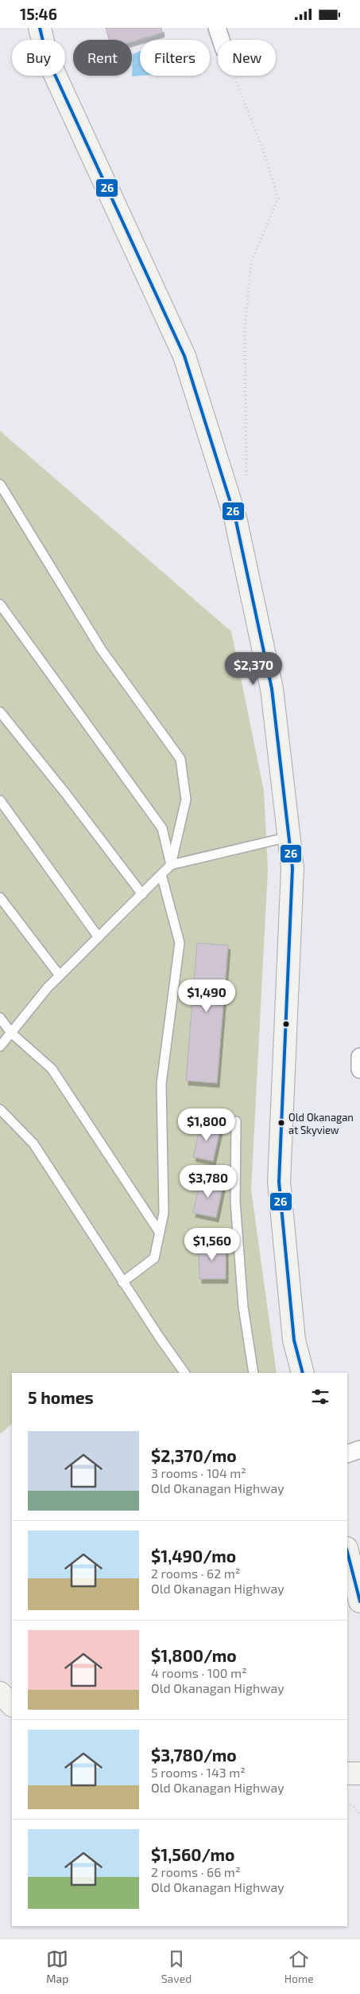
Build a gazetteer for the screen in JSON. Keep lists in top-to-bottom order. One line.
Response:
{"places":["Old Okanagan at Skyview"],"lines":["transit line 26"],"page":{"status":"15:46","chip":["Buy","Rent","Filters","New"],"price":["$2,370","$1,490","$1,800","$3,780","$1,560"],"heading":"5 homes","list":[{"name":"$2,370/mo","note":"3 rooms · 104 m² · Old Okanagan Highway"},{"name":"$1,490/mo","note":"2 rooms · 62 m² · Old Okanagan Highway"},{"name":"$1,800/mo","note":"4 rooms · 100 m² · Old Okanagan Highway"},{"name":"$3,780/mo","note":"5 rooms · 143 m² · Old Okanagan Highway"},{"name":"$1,560/mo","note":"2 rooms · 66 m² · Old Okanagan Highway"}],"tabs":["Map","Saved","Home"]}}
